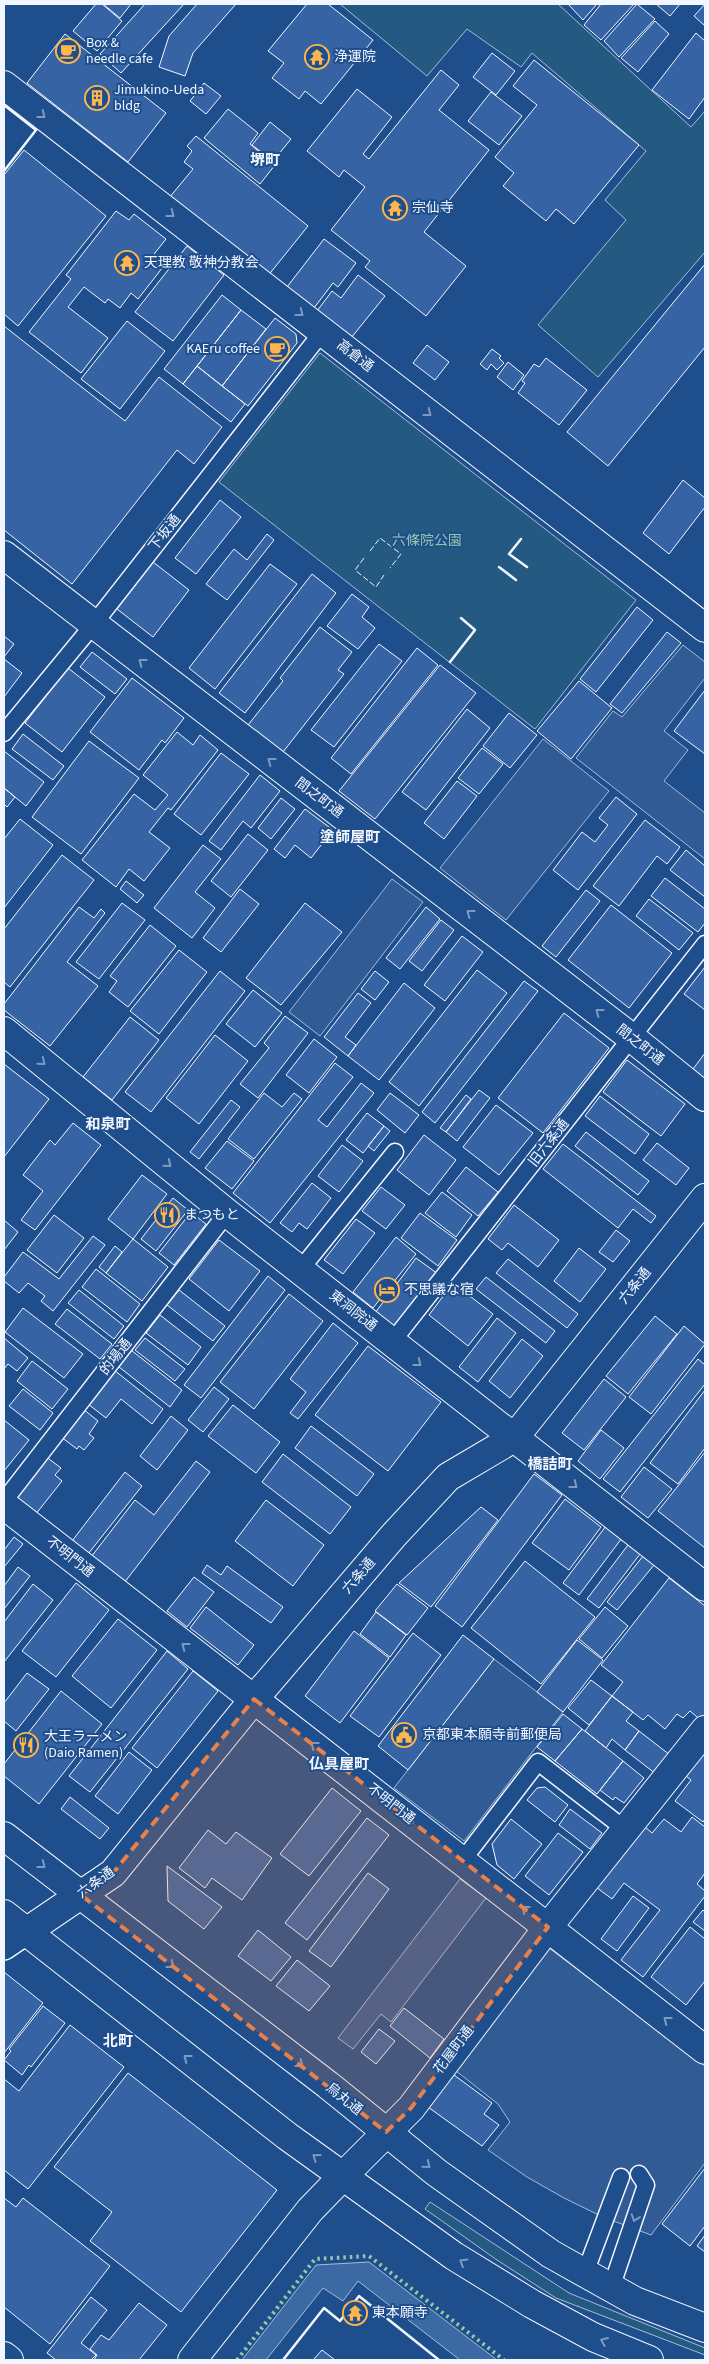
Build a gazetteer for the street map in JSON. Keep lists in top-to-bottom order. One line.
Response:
{"streets":{"main road":["高倉通","間之町通","六条通","東洞院通","不明門通","花屋町通","烏丸通"],"lane":["下坂通","旧六条通","的場通"]},"crossings":[["高倉通","下坂通"],["下坂通","間之町通"],["間之町通","旧六条通"],["旧六条通","東洞院通"],["六条通","東洞院通"],["六条通","不明門通"],["六条通","烏丸通"],["東洞院通","的場通"],["不明門通","花屋町通"],["花屋町通","烏丸通"]],"one_way":["高倉通","間之町通","東洞院通","不明門通"],"districts":["堺町","塗師屋町","和泉町","橋詰町","仏具屋町","北町"],"parks":["六條院公園"],"places":{"cafe":["Box & needle cafe","KAEru coffee"],"temple":["浄運院","宗仙寺","天理教 敬神分教会","東本願寺"],"building":["Jimukino-Ueda bldg"],"restaurant":["まつもと","大王ラーメン (Daio Ramen)"],"hotel":["不思議な宿"],"public building":["京都東本願寺前郵便局"]}}
